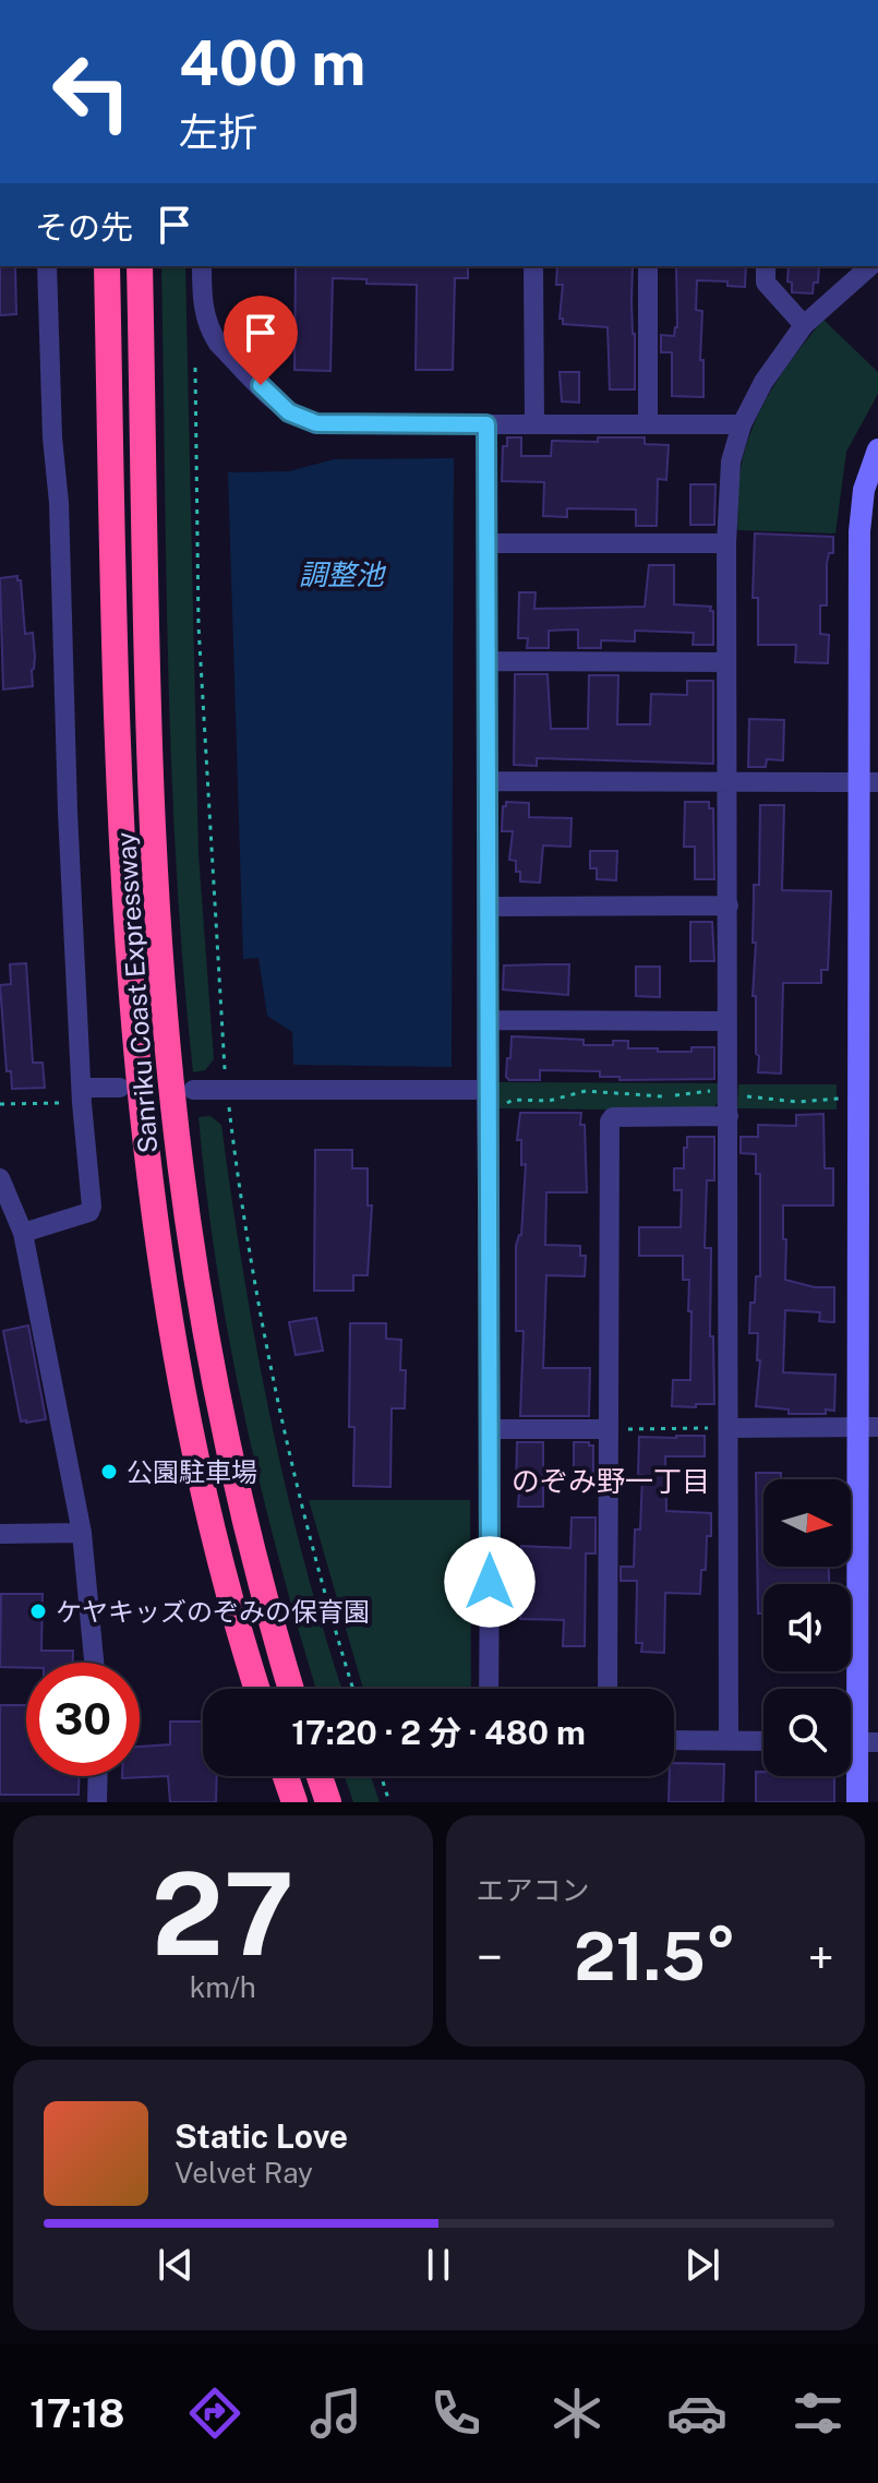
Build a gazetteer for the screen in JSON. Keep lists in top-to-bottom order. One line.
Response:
{"streets":{"highway":["Sanriku Coast Expressway"]},"districts":["のぞみ野一丁目"],"water":["調整池"],"places":["公園駐車場","ケヤキッズのぞみの保育園"],"north":"right","page":{"turn":["400 m","左折"],"then":"その先","limit":"30","trip":"17:20 · 2 分 · 480 m","tile":[["27","km/h"],"エアコン"],"heat":["−","21.5°","+"],"song":["Static Love","Velvet Ray"],"tabs":"17:18"}}
